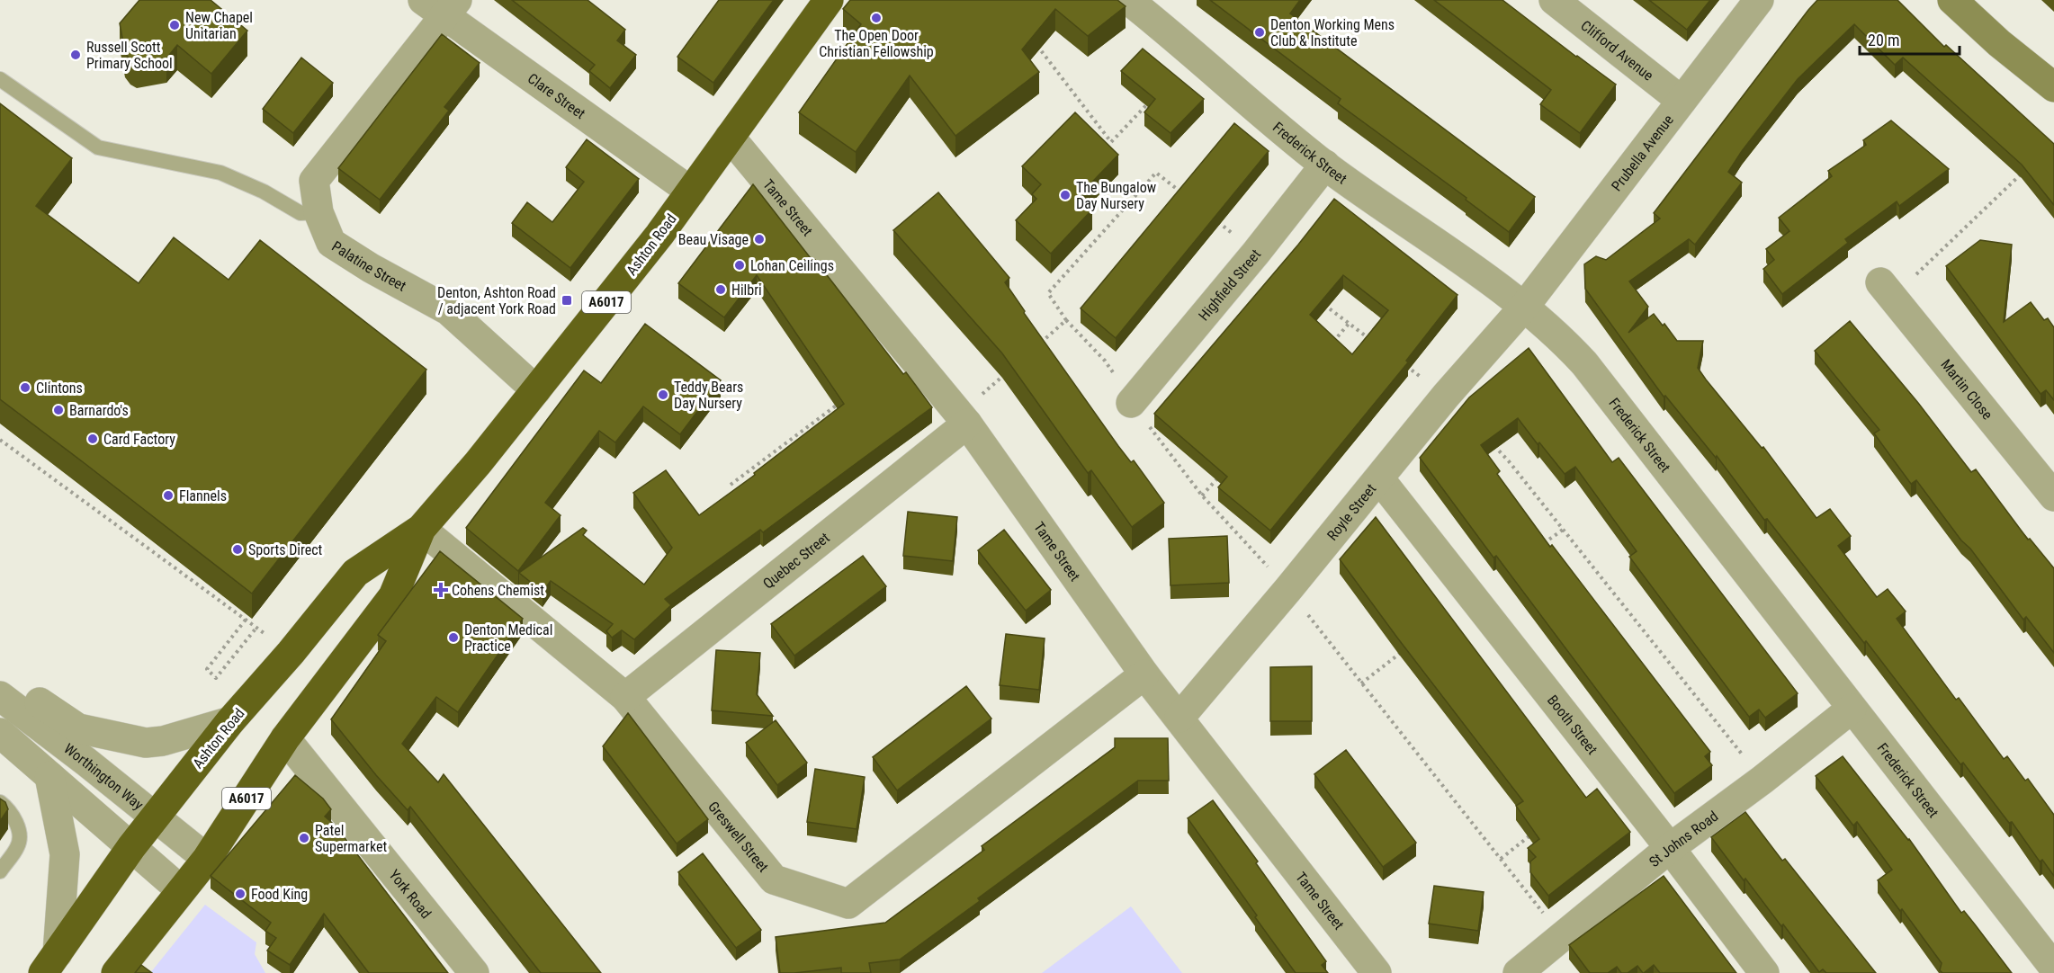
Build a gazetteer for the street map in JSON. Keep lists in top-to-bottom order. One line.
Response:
{"streets":{"highway":["Ashton Road","A6017"],"street":["Clifford Avenue","Clare Street","Frederick Street","Prubella Avenue","Tame Street","Palatine Street","Highfield Street","Martin Close","Royle Street","Quebec Street","Booth Street","Worthington Way","Greswell Street","St Johns Road","York Road"]},"crossings":[["Clifford Avenue","Prubella Avenue"],["Clare Street","Ashton Road"],["Clare Street","Palatine Street"],["Frederick Street","Prubella Avenue"],["Frederick Street","Highfield Street"],["Frederick Street","Royle Street"],["Frederick Street","St Johns Road"],["Prubella Avenue","Royle Street"],["Tame Street","Ashton Road"],["Tame Street","Royle Street"],["Tame Street","Quebec Street"],["Tame Street","Greswell Street"],["Ashton Road","Palatine Street"],["Ashton Road","Worthington Way"],["Ashton Road","Greswell Street"],["Ashton Road","York Road"],["Royle Street","Booth Street"],["Quebec Street","Greswell Street"],["Booth Street","St Johns Road"]],"places":{"other":["The Open Door Christian Fellowship","New Chapel Unitarian","Denton Working Mens Club & Institute","Russell Scott Primary School","The Bungalow Day Nursery","Beau Visage","Lohan Ceilings","Hilbri","Clintons","Teddy Bears Day Nursery","Barnardo's","Card Factory","Flannels","Sports Direct","Denton Medical Practice","Patel Supermarket","Food King"],"transit":["Denton, Ashton Road / adjacent York Road"],"health":["Cohens Chemist"]},"scale_bar":"20 m"}
